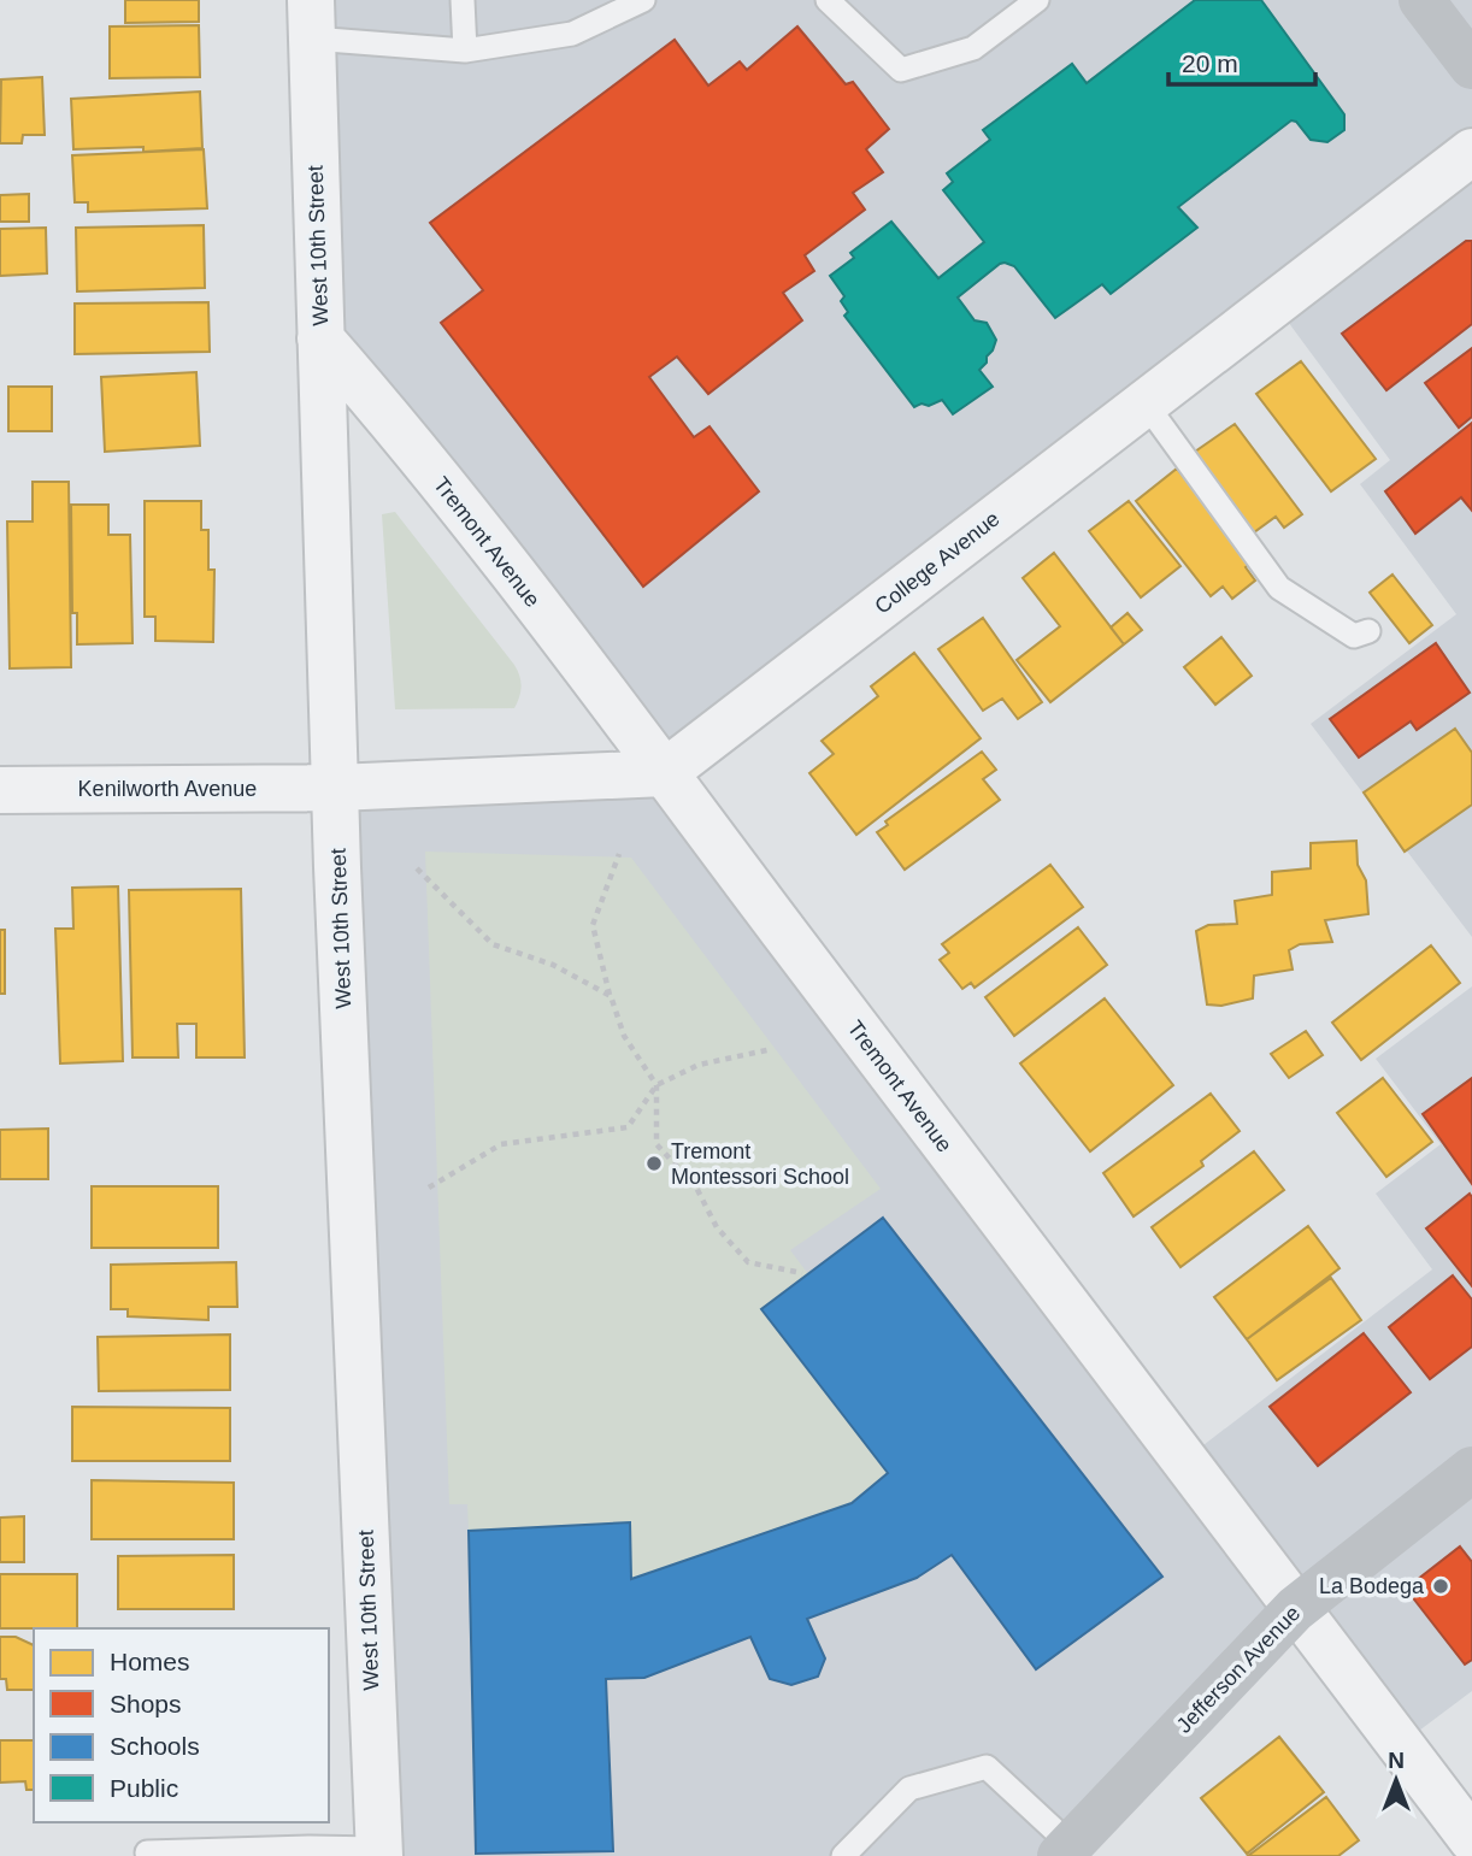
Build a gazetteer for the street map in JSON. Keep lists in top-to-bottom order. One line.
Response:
{"streets":{"street":["West 10th Street","Tremont Avenue","College Avenue","Kenilworth Avenue","Jefferson Avenue"]},"crossings":[["West 10th Street","Tremont Avenue"],["West 10th Street","Kenilworth Avenue"],["Tremont Avenue","College Avenue"],["Tremont Avenue","Jefferson Avenue"]],"places":["Tremont Montessori School","La Bodega"],"legend":["Homes","Shops","Schools","Public"],"scale_bar":"20 m","north":"top"}
